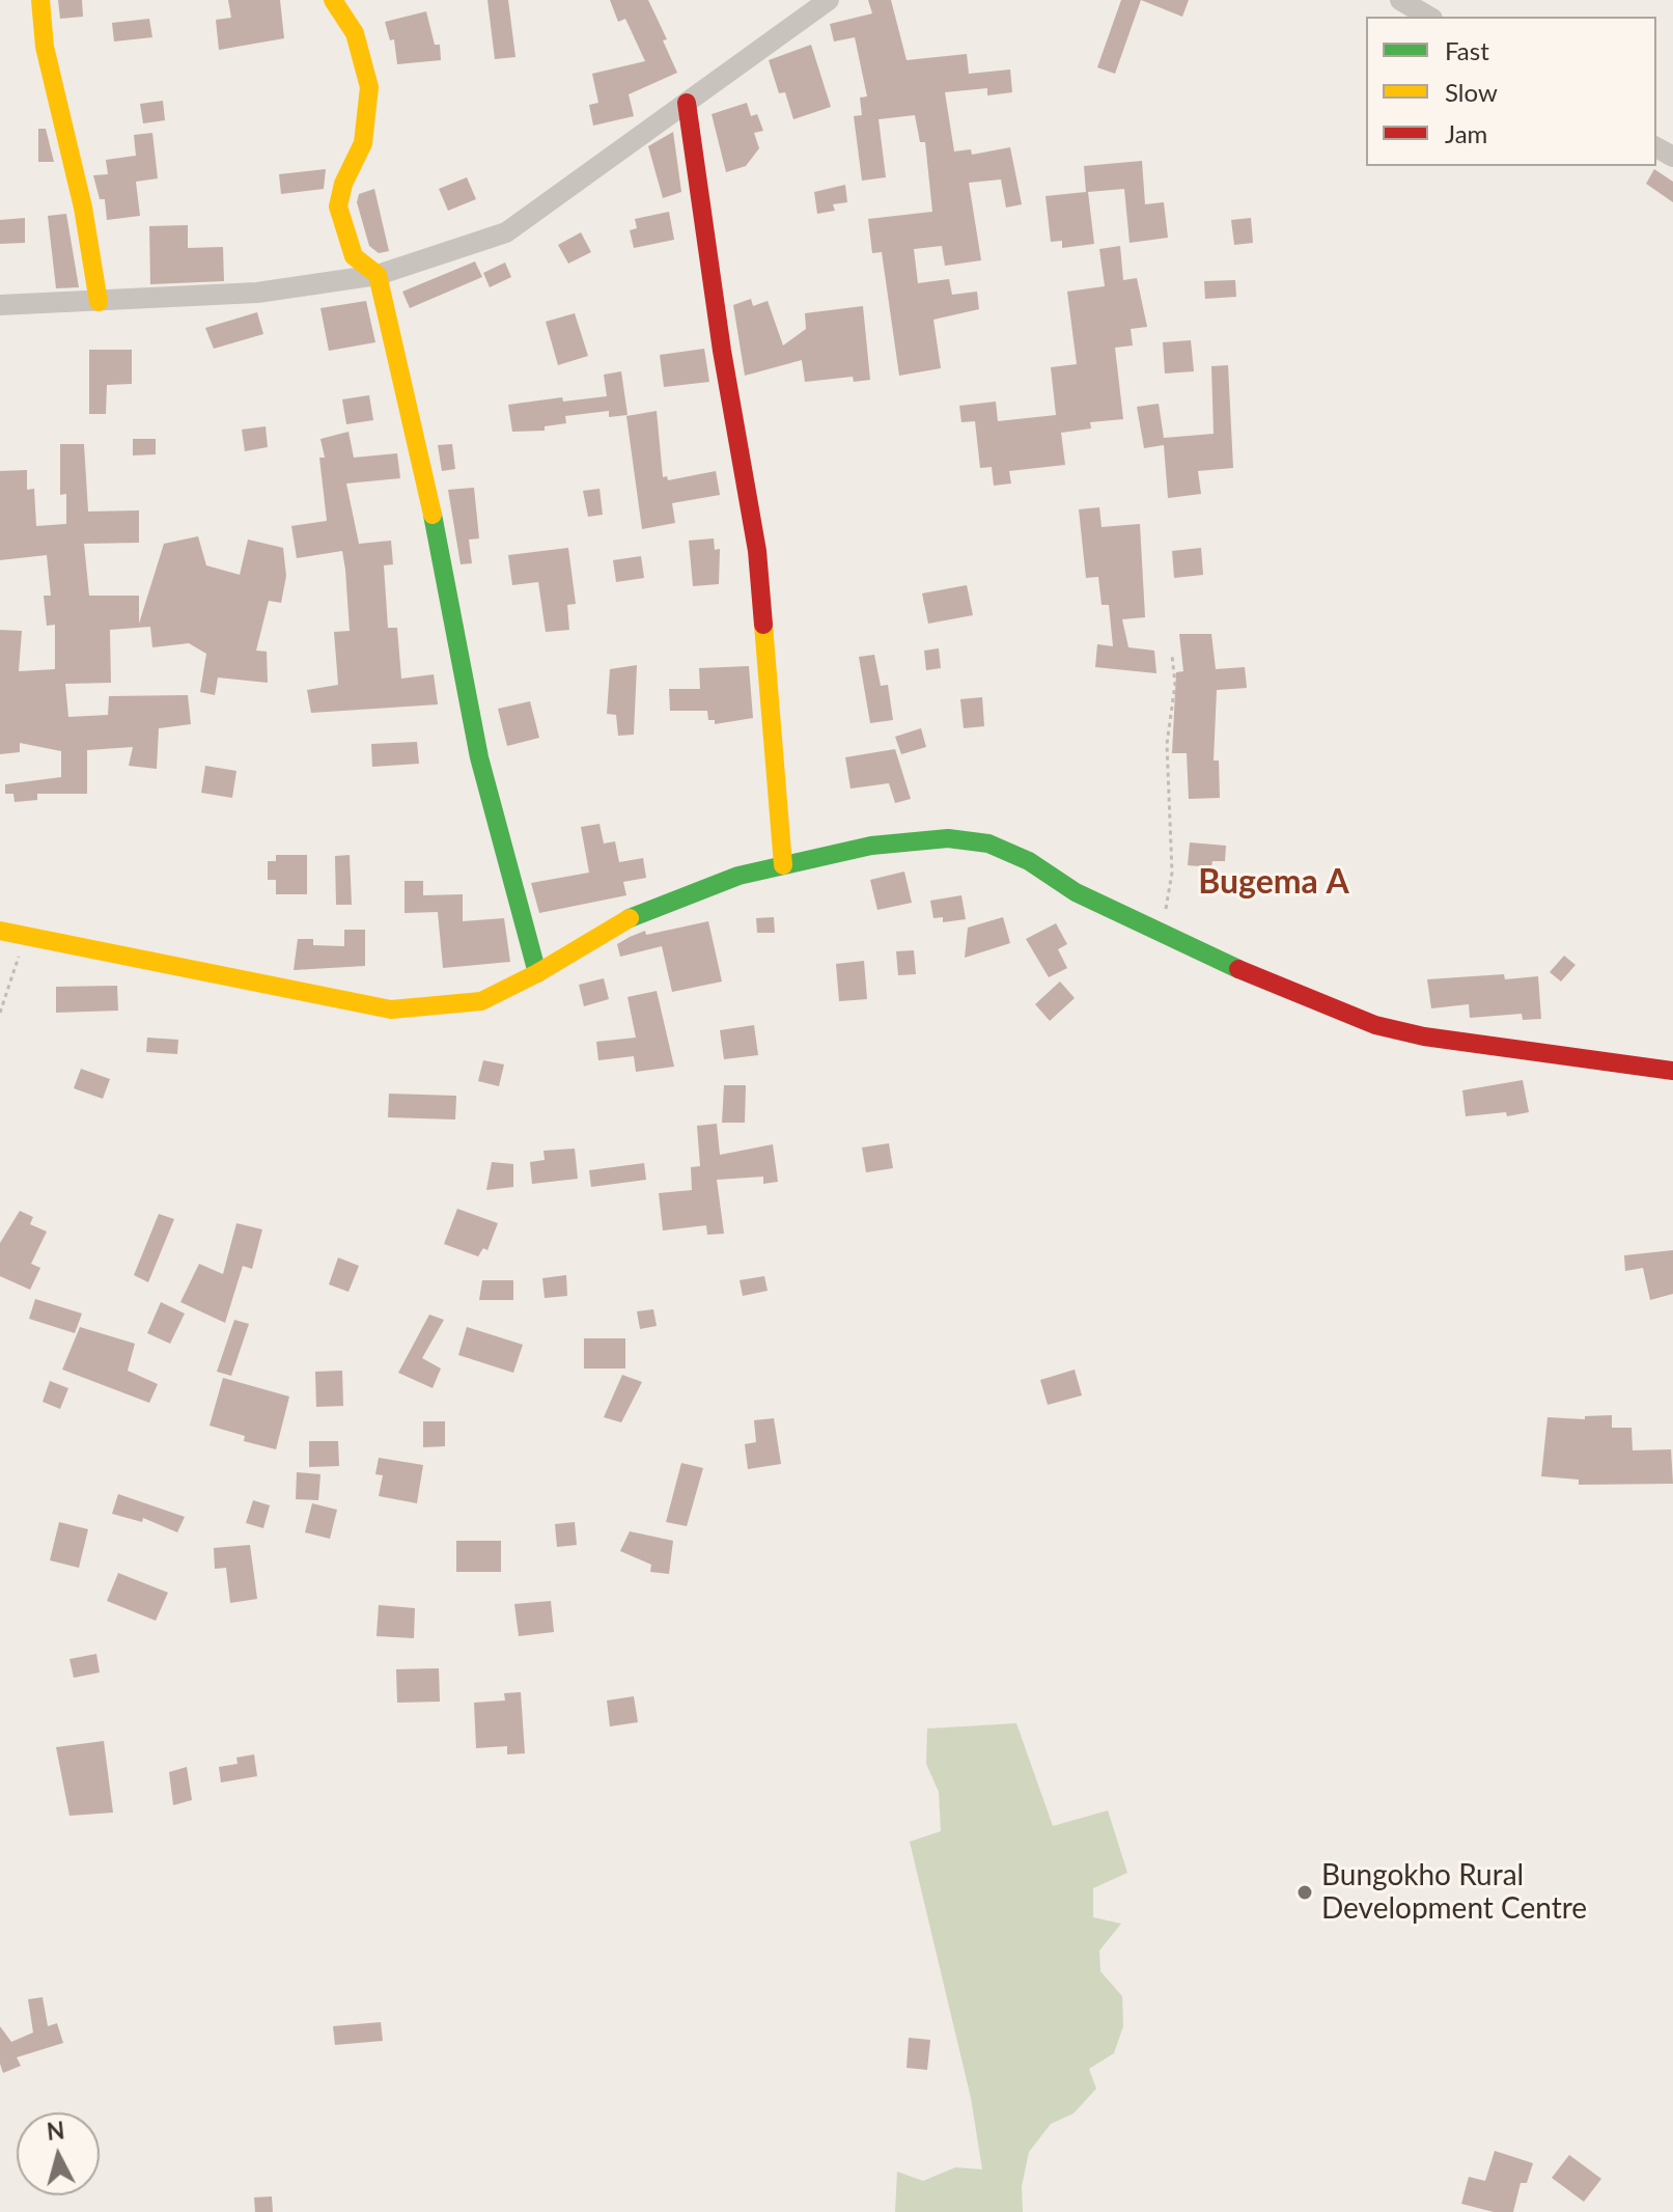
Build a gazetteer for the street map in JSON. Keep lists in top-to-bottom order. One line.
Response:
{"districts":["Bugema A"],"places":["Bungokho Rural Development Centre"],"legend":["Fast","Slow","Jam"],"north":"top"}
